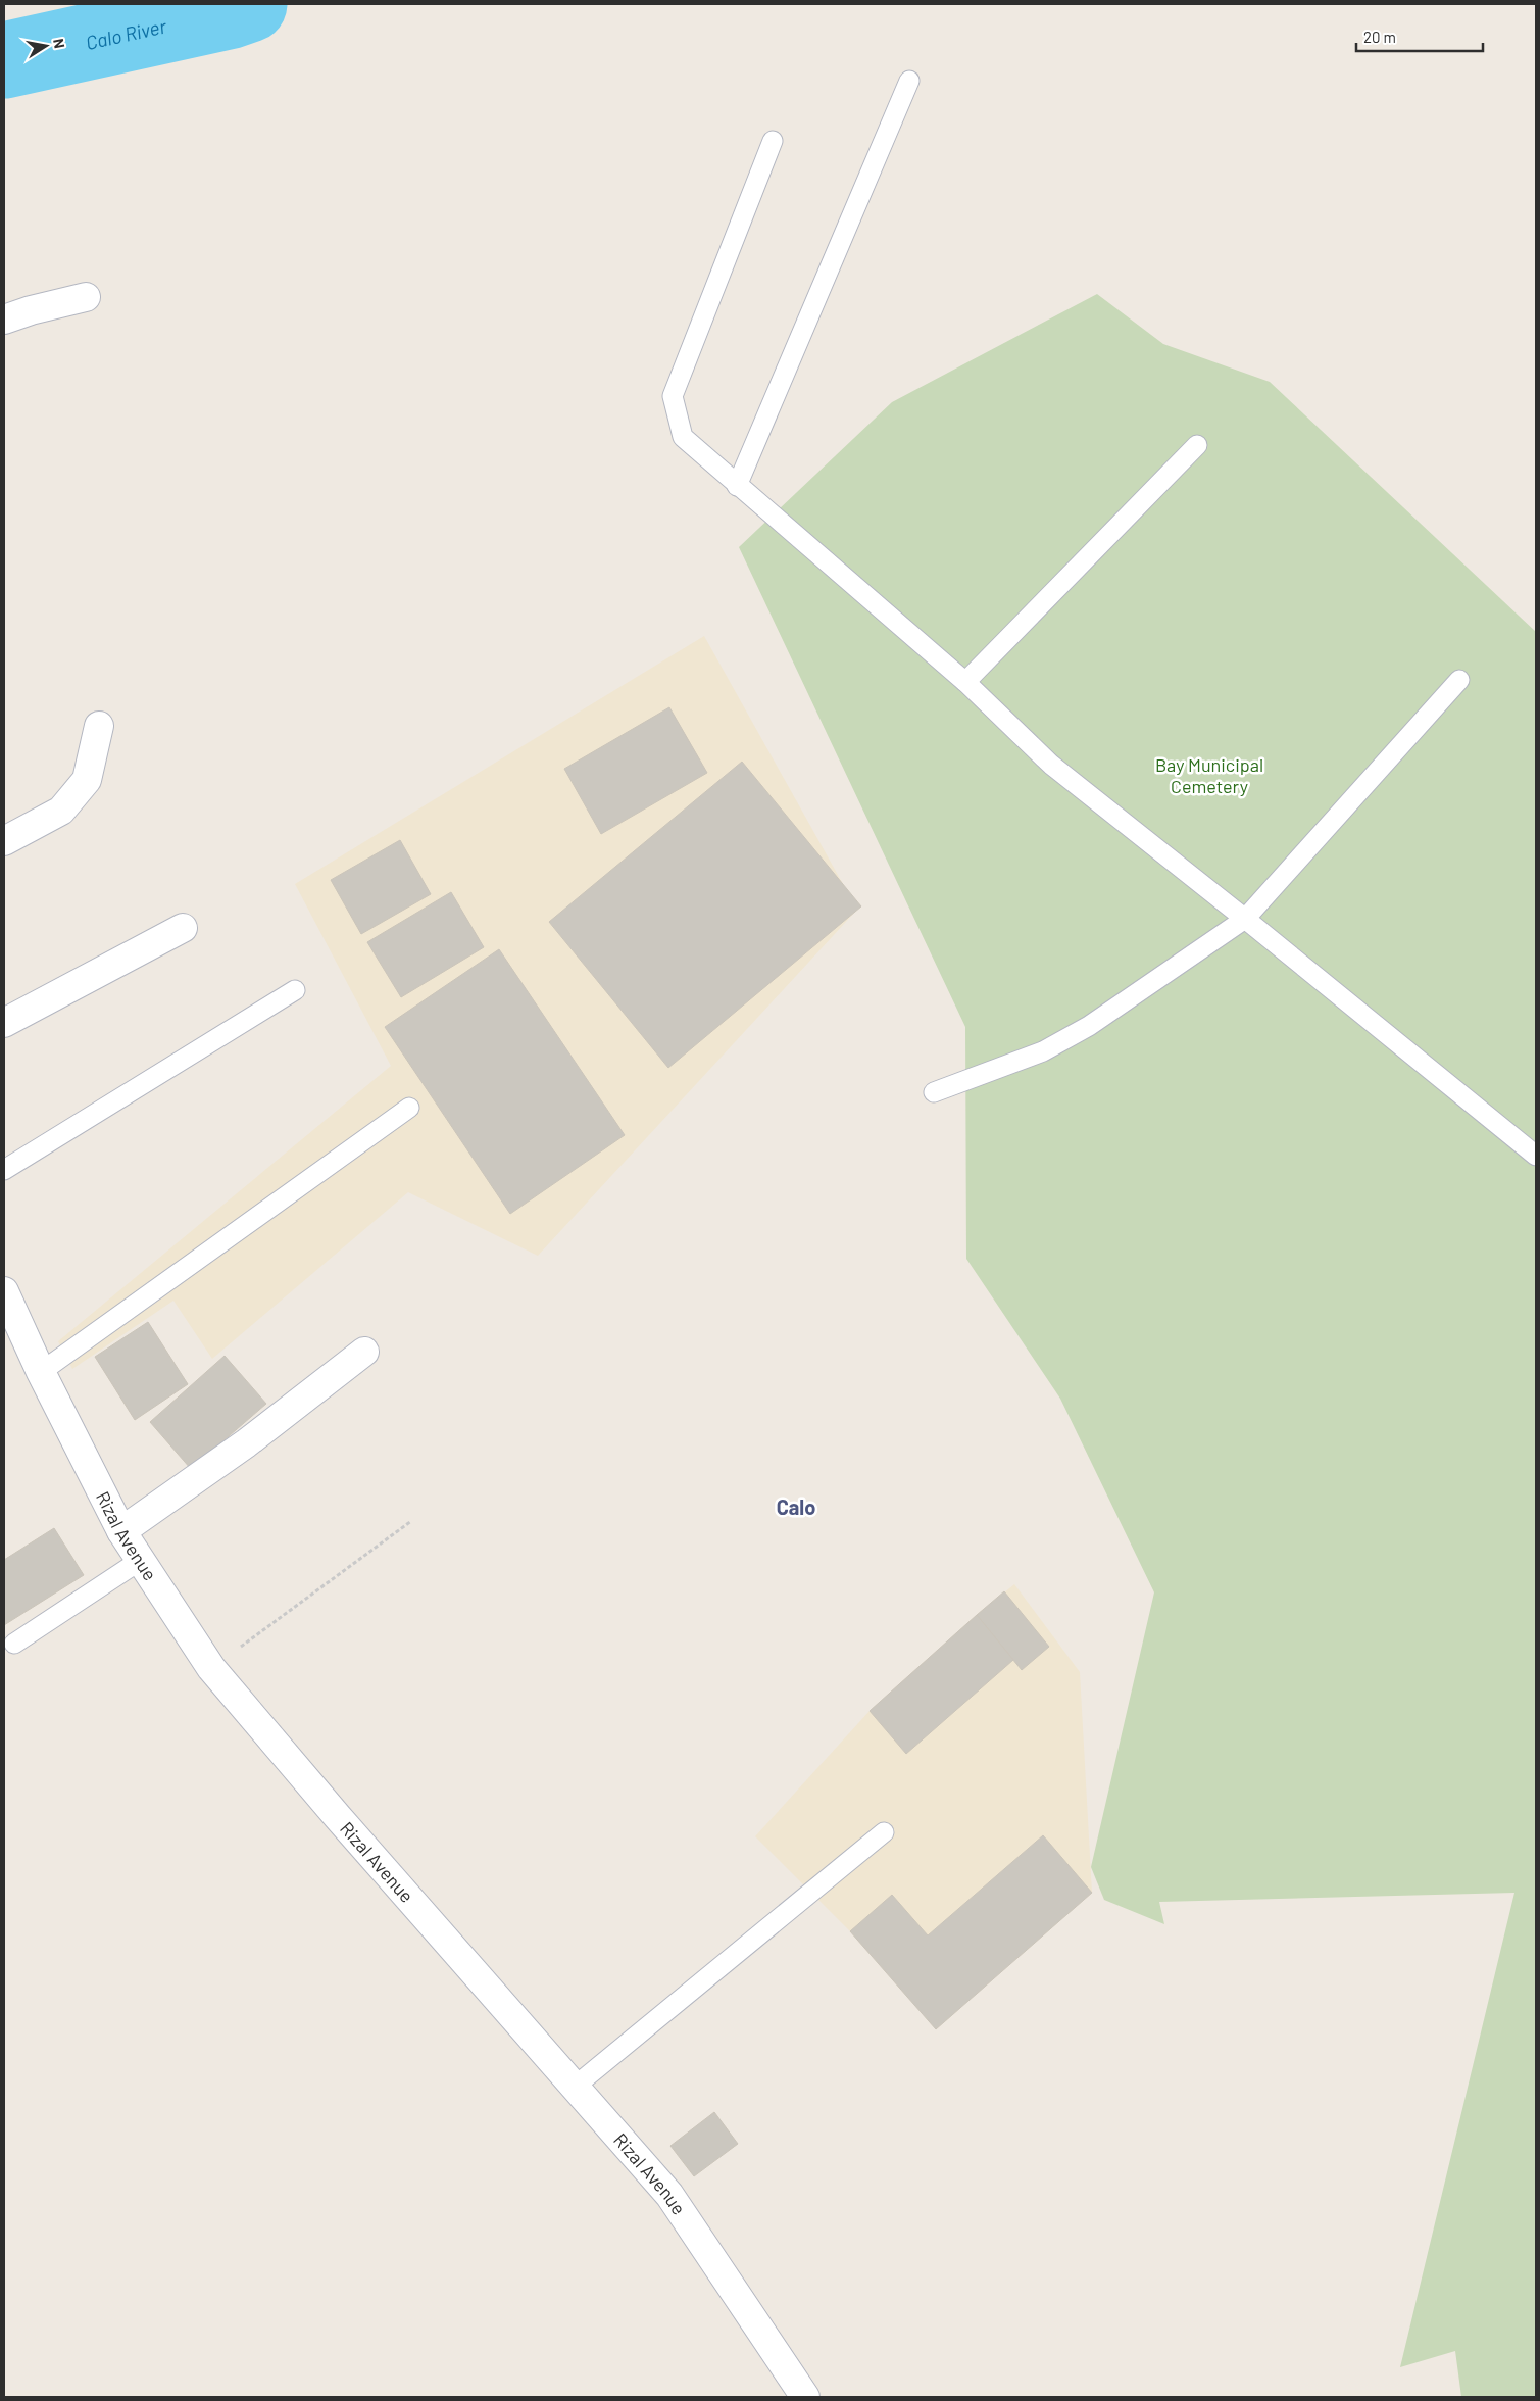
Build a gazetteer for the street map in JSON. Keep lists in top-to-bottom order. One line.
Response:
{"streets":{"main road":["Rizal Avenue"]},"districts":["Calo"],"water":["Calo River"],"parks":["Bay Municipal Cemetery"],"scale_bar":"20 m","north":"right"}
